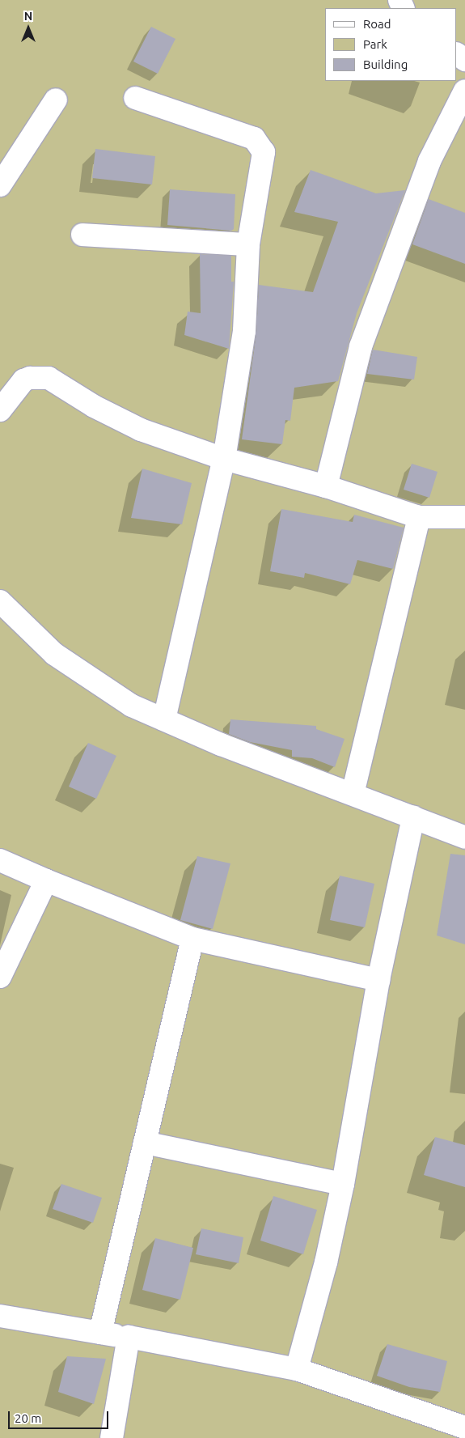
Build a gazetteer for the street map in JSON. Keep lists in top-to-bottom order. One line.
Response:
{"legend":["Road","Park","Building"],"scale_bar":"20 m","north":"top"}
